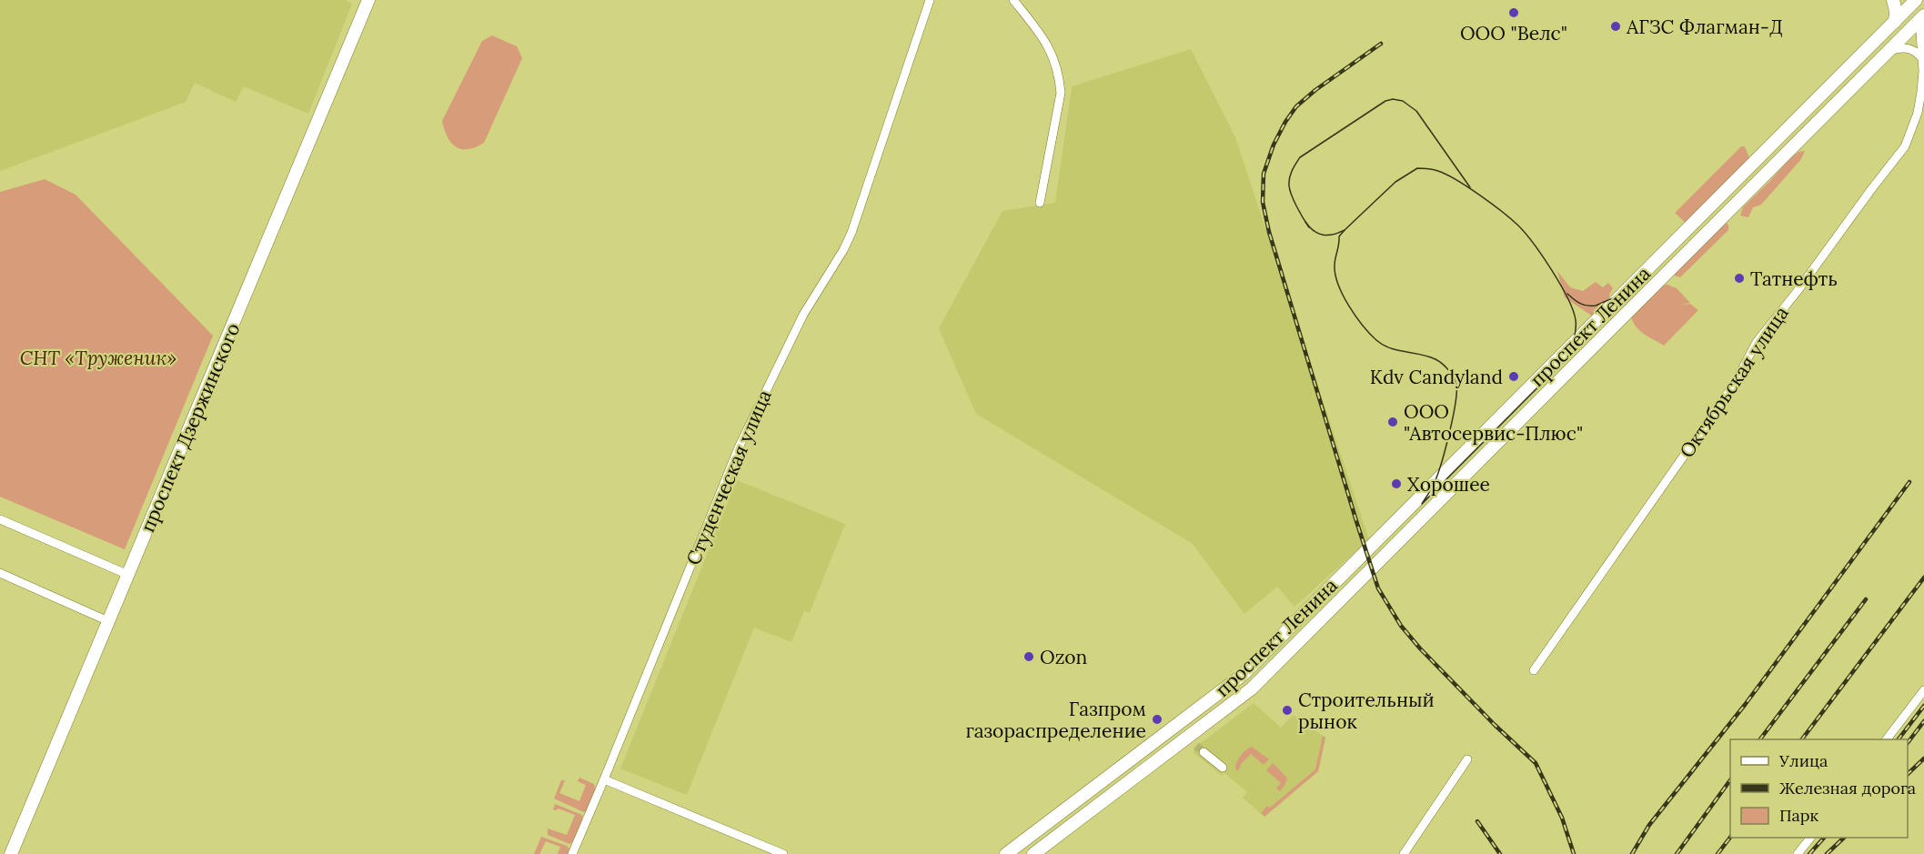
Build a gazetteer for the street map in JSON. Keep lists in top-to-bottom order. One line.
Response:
{"streets":{"main road":["проспект Ленина","проспект Дзержинского"],"street":["Октябрьская улица","Студенческая улица"]},"crossings":[["проспект Ленина","Октябрьская улица"]],"parks":["СНТ «Труженик»"],"places":["ООО \"Велс\"","АГЗС Флагман-Д","Татнефть","Kdv Candyland","ООО \"Автосервис-Плюс\"","Хорошее","Ozon","Строительный рынок","Газпром газораспределение"],"legend":["Улица","Железная дорога","Парк"]}
